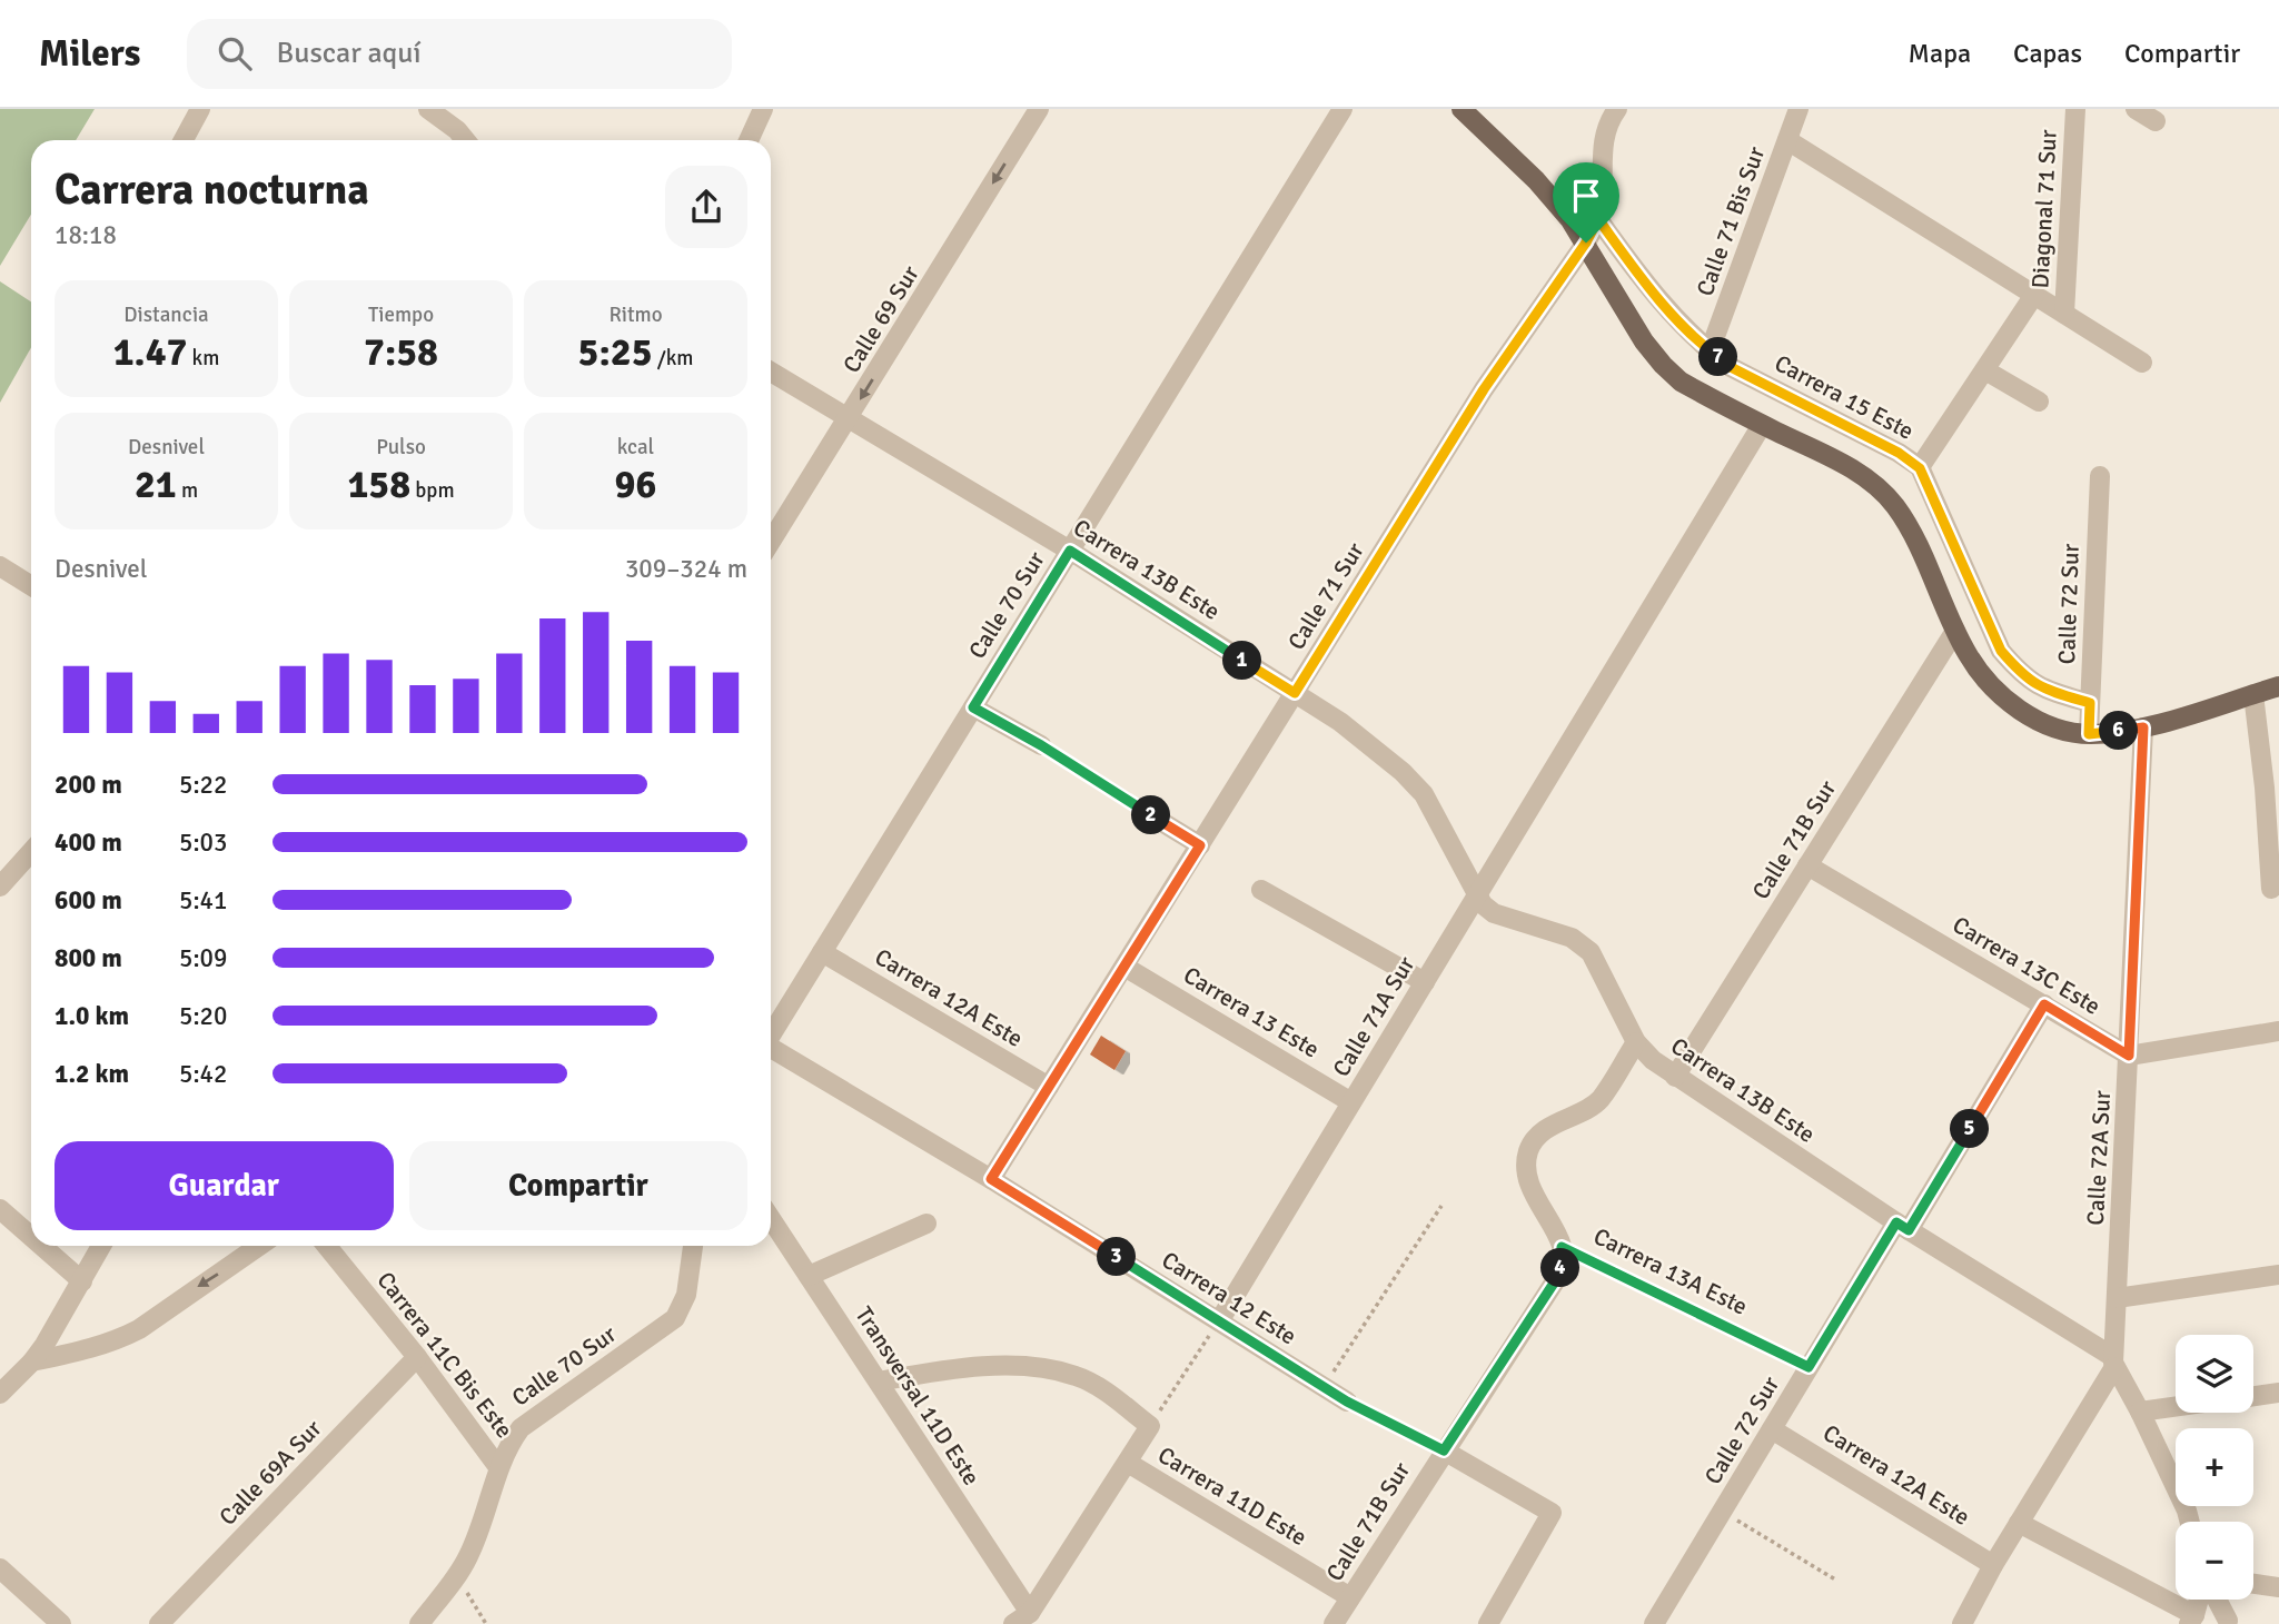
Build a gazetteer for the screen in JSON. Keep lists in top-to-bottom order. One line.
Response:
{"streets":{"street":["Diagonal 71 Sur","Calle 71 Bis Sur","Calle 69 Sur","Carrera 15 Este","Carrera 13B Este","Calle 71 Sur","Calle 72 Sur","Calle 70 Sur","Calle 71B Sur","Carrera 13C Este","Carrera 12A Este","Carrera 13 Este","Calle 71A Sur","Calle 72A Sur","Carrera 13A Este","Carrera 12 Este","Carrera 11C Bis Este","Transversal 11D Este","Calle 69A Sur","Carrera 11D Este"]},"crossings":[["Calle 71 Bis Sur","Carrera 15 Este"],["Calle 69 Sur","Carrera 13B Este"],["Carrera 15 Este","Calle 71 Sur"],["Carrera 15 Este","Calle 72 Sur"],["Carrera 13B Este","Calle 71 Sur"],["Carrera 13B Este","Calle 72 Sur"],["Carrera 13B Este","Calle 70 Sur"],["Carrera 13B Este","Calle 71B Sur"],["Carrera 13B Este","Calle 71A Sur"],["Carrera 13B Este","Calle 72A Sur"],["Carrera 13B Este","Carrera 13A Este"],["Calle 71 Sur","Carrera 12A Este"],["Calle 71 Sur","Carrera 13 Este"],["Calle 71 Sur","Carrera 12 Este"],["Calle 72 Sur","Carrera 13C Este"],["Calle 72 Sur","Carrera 12A Este"],["Calle 72 Sur","Carrera 13A Este"],["Calle 70 Sur","Carrera 12A Este"],["Calle 70 Sur","Carrera 11C Bis Este"],["Calle 71B Sur","Carrera 13C Este"],["Calle 71B Sur","Carrera 13A Este"],["Calle 71B Sur","Carrera 11D Este"],["Carrera 13C Este","Calle 72A Sur"],["Carrera 12A Este","Calle 72A Sur"],["Carrera 13 Este","Calle 71A Sur"],["Calle 71A Sur","Carrera 12 Este"],["Carrera 11C Bis Este","Calle 69A Sur"]],"one_way":["Calle 69 Sur"],"page":{"header":"Milers","search":"Buscar aquí","nav":["Mapa","Capas","Compartir"],"heading":["Carrera nocturna","18:18"],"stats":[["Distancia","1.47 km"],["Tiempo","7:58"],["Ritmo","5:25 /km"],["Desnivel","21 m"],["Pulso","158 bpm"],["kcal","96"]],"pins":["7","1","6","2","5","3","4"],"chart":["Desnivel","309–324 m"],"list":[{"name":"200 m","note":"5:22"},{"name":"400 m","note":"5:03"},{"name":"600 m","note":"5:41"},{"name":"800 m","note":"5:09"},{"name":"1.0 km","note":"5:20"},{"name":"1.2 km","note":"5:42"}],"buttons":["Guardar","Compartir"],"map_buttons":["+","−"]}}
